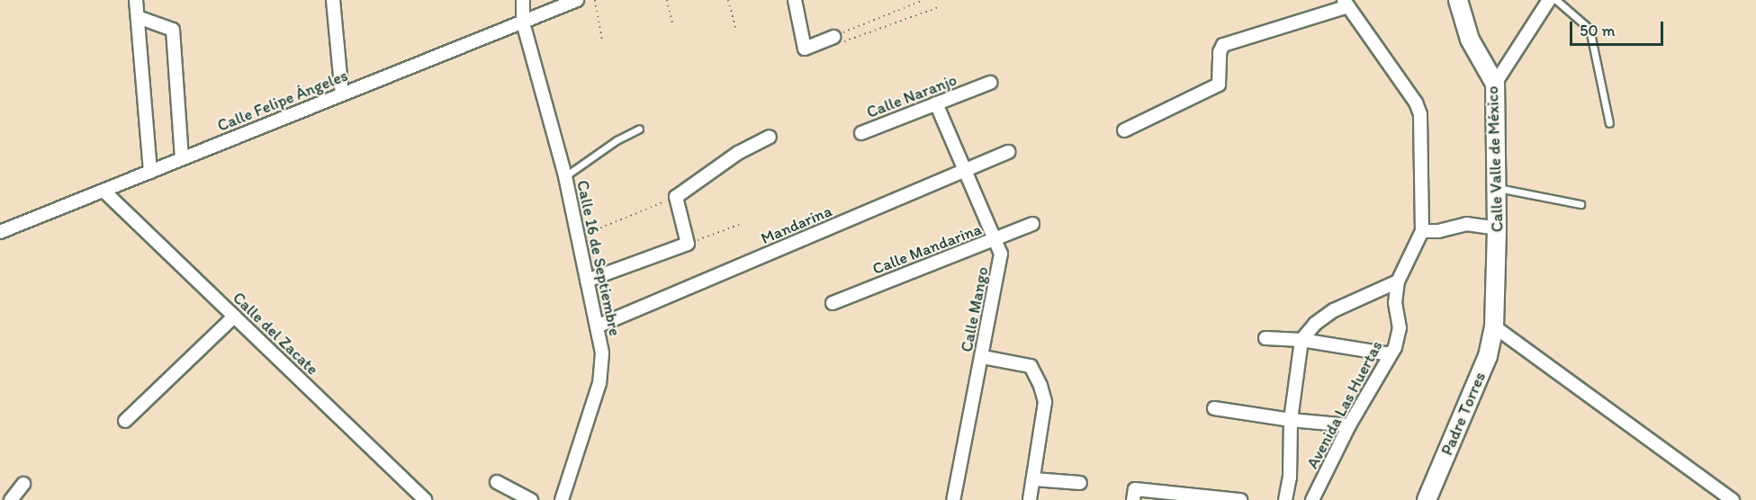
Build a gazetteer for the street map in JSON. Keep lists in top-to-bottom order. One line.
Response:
{"streets":{"street":["Calle Naranjo","Calle Felipe Ángeles","Calle Valle de México","Mandarina","Calle Mandarina","Calle 16 de Septiembre","Calle Mango","Calle del Zacate","Avenida Las Huertas","Padre Torres"]},"crossings":[["Calle Naranjo","Calle Mango"],["Calle Felipe Ángeles","Calle 16 de Septiembre"],["Calle Felipe Ángeles","Calle del Zacate"],["Calle Valle de México","Padre Torres"],["Mandarina","Calle 16 de Septiembre"],["Mandarina","Calle Mango"],["Calle Mandarina","Calle Mango"]],"scale_bar":"50 m"}
